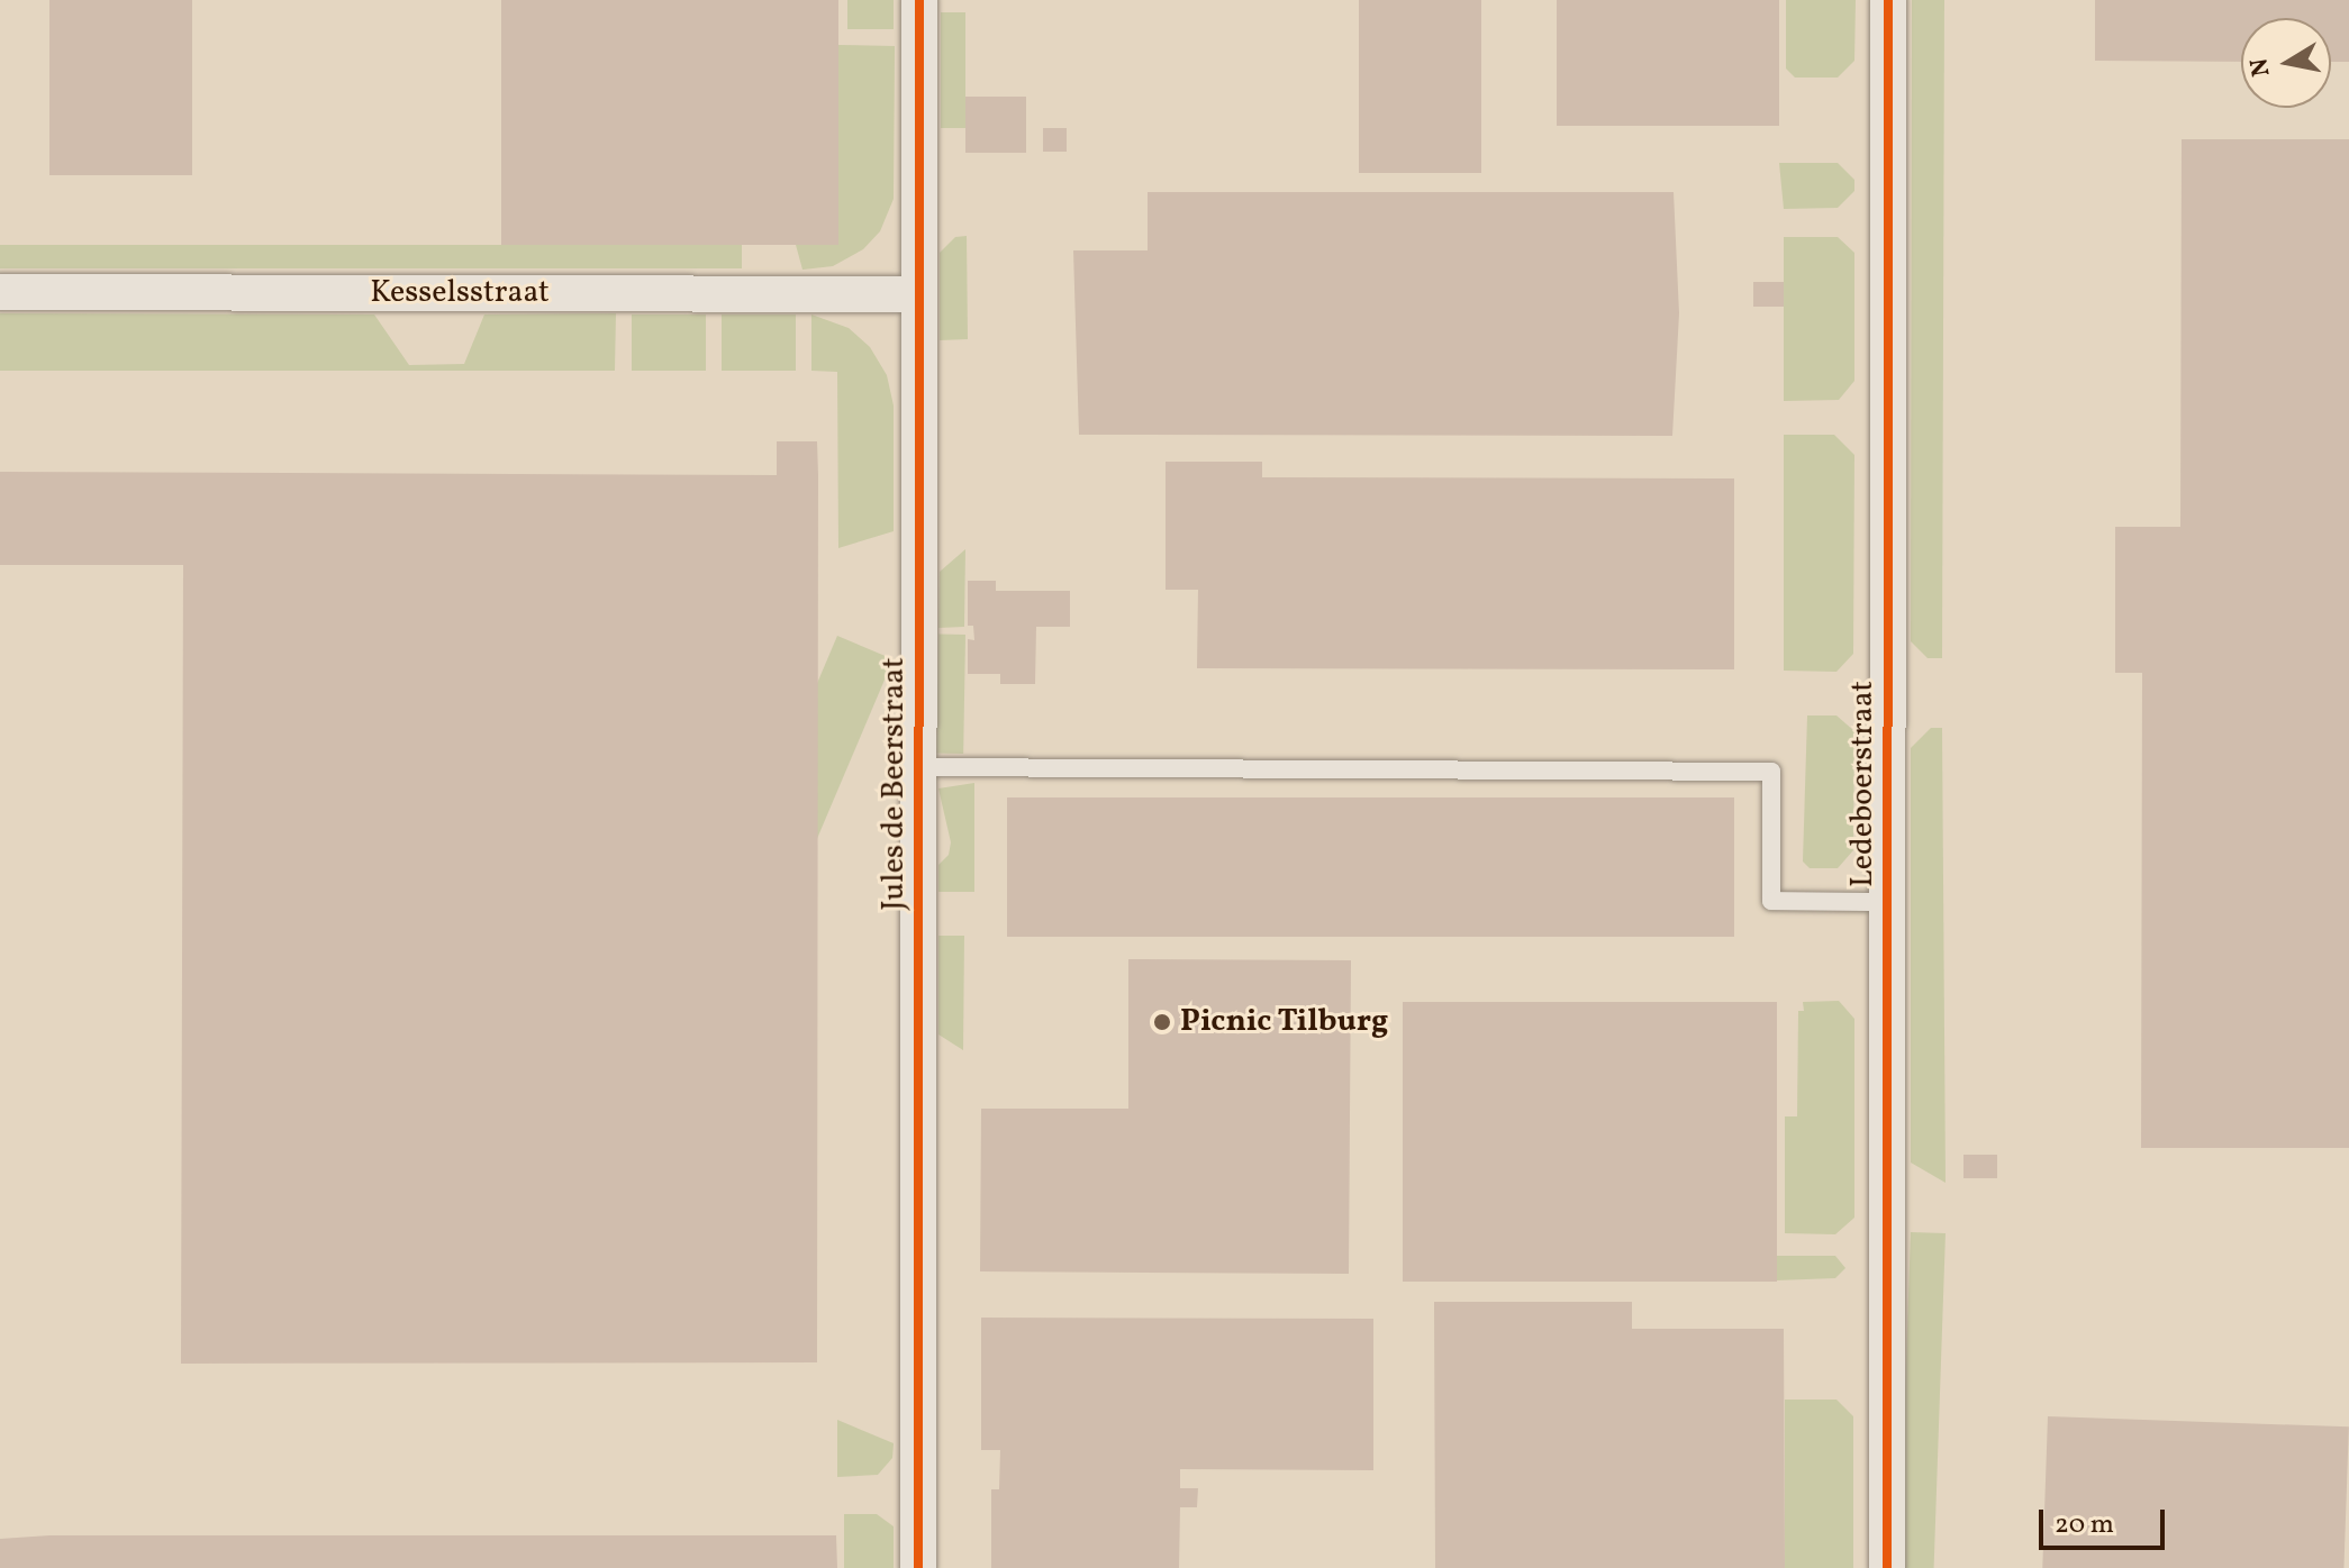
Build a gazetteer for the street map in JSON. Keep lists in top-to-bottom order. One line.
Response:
{"streets":{"street":["Kesselsstraat","Jules de Beerstraat","Ledeboerstraat"]},"crossings":[["Kesselsstraat","Jules de Beerstraat"]],"places":["Picnic Tilburg"],"scale_bar":"20 m","north":"left"}
